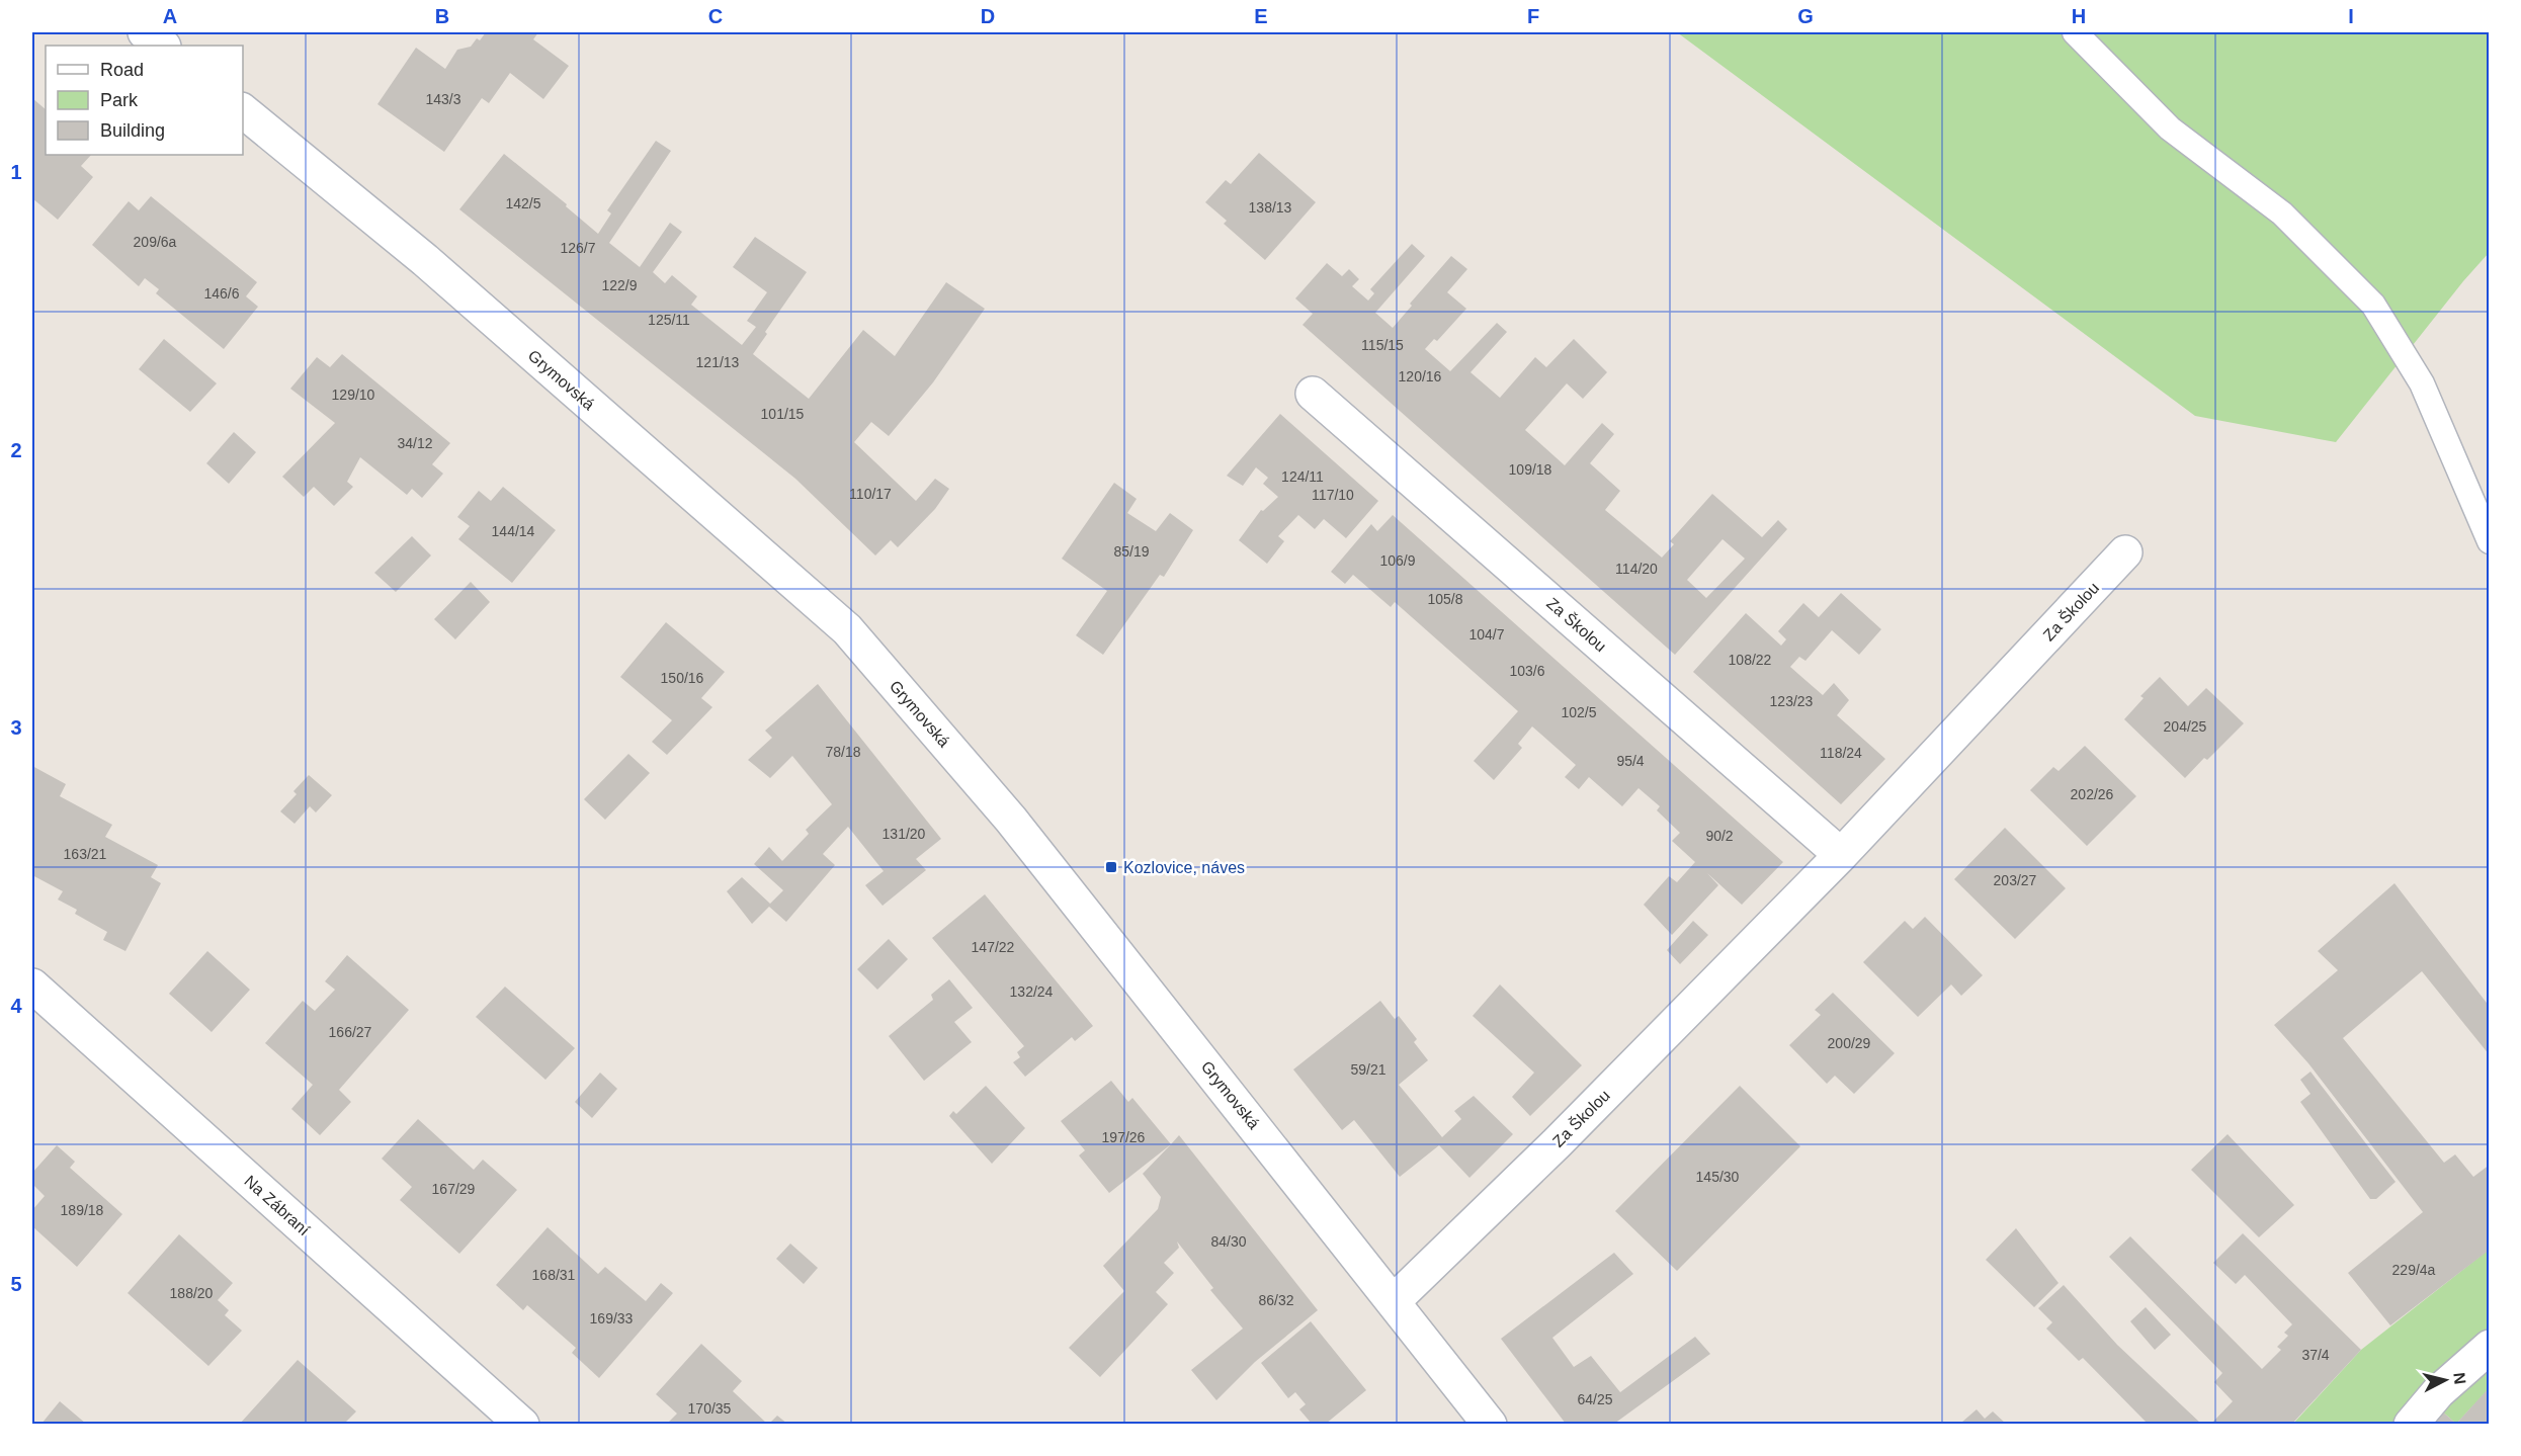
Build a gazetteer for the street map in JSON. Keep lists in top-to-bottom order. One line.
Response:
{"streets":{"street":["Grymovská","Za Školou","Na Zábraní"]},"crossings":[["Grymovská","Za Školou"]],"places":{"transit":["Kozlovice, náves"]},"house_numbers":["143/3","142/5","138/13","209/6a","126/7","122/9","146/6","125/11","115/15","121/13","120/16","129/10","101/15","34/12","109/18","124/11","110/17","117/10","144/14","85/19","106/9","114/20","105/8","104/7","108/22","103/6","150/16","123/23","102/5","204/25","78/18","118/24","95/4","202/26","131/20","90/2","163/21","203/27","147/22","132/24","166/27","200/29","59/21","197/26","145/30","167/29","189/18","84/30","229/4a","168/31","188/20","86/32","169/33","37/4","64/25","170/35"],"legend":["Road","Park","Building"],"north":"right","grid":{"columns":["A","B","C","D","E","F","G","H","I"],"rows":["1","2","3","4","5"]}}
